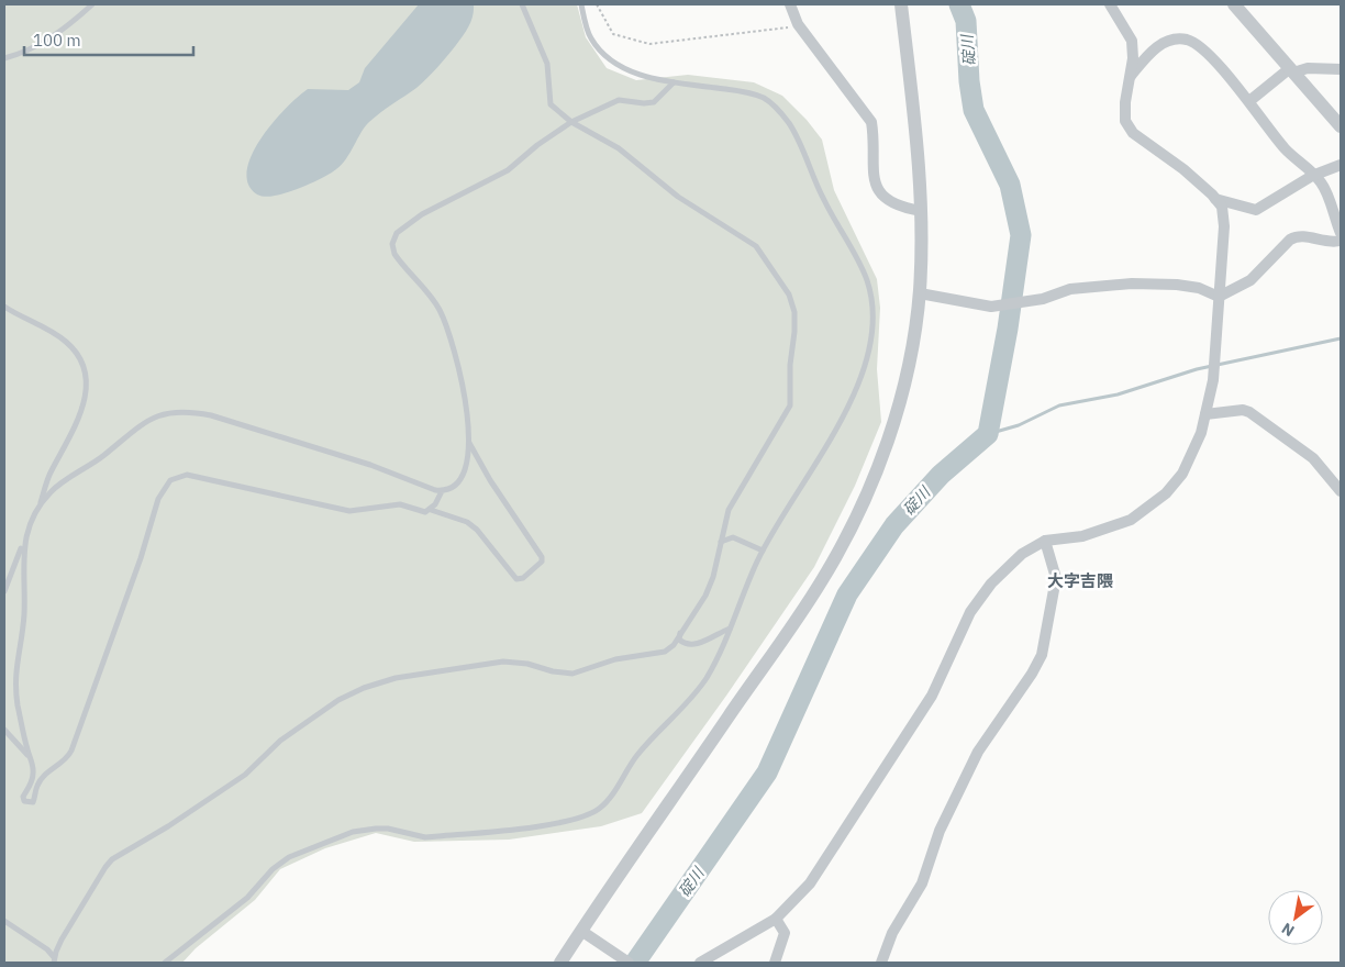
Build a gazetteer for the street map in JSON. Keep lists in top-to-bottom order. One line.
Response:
{"districts":["大字吉隈"],"water":["碇川"],"scale_bar":"100 m","north":"bottom left"}
